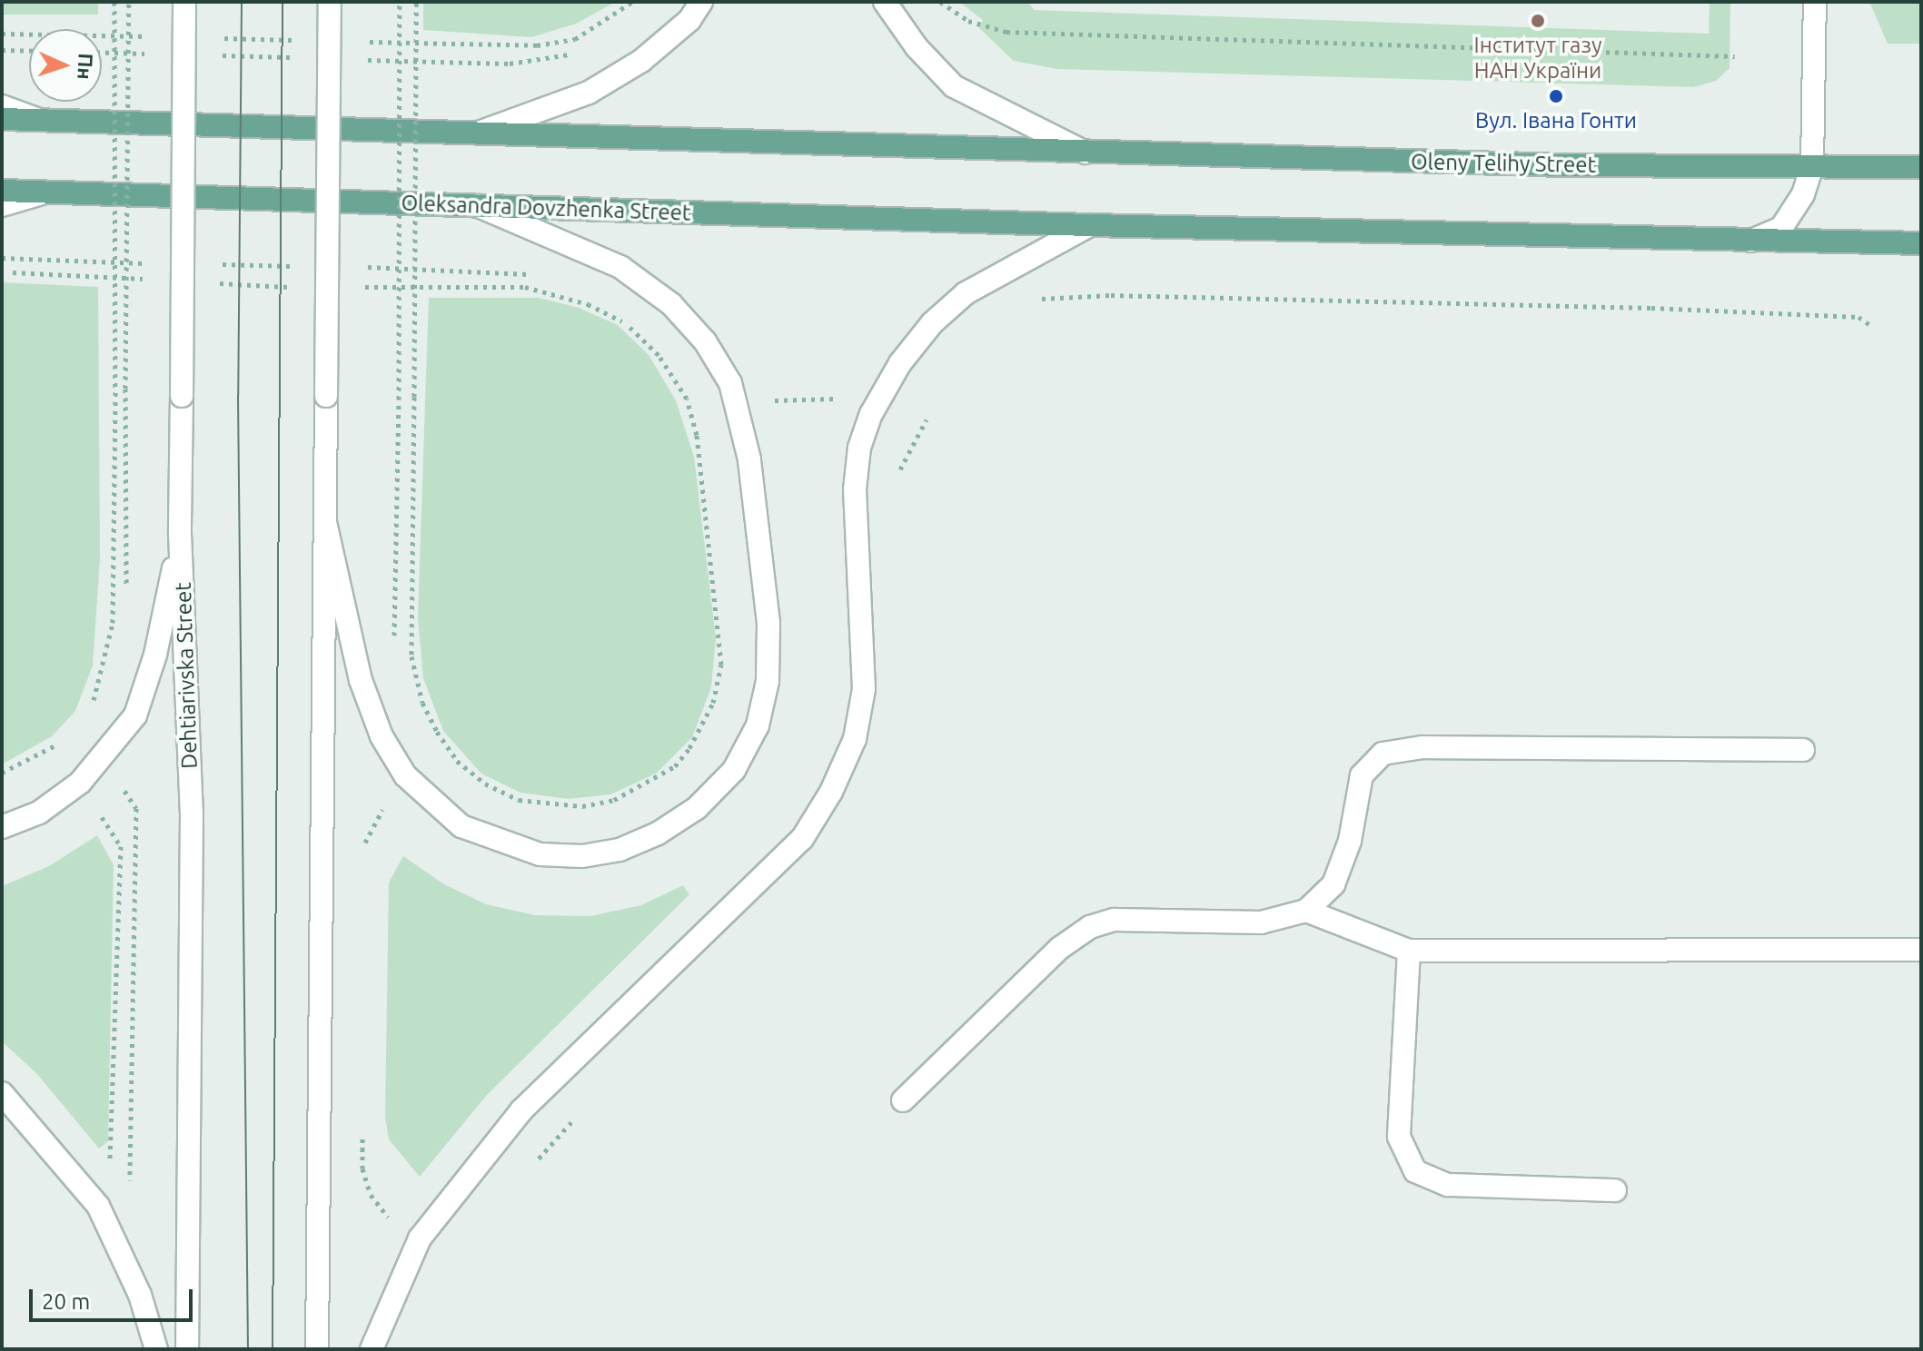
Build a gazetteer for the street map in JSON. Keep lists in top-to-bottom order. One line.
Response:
{"streets":{"main road":["Oleny Telihy Street","Oleksandra Dovzhenka Street","Dehtiarivska Street"]},"places":["Інститут газу НАН України","Вул. Івана Гонти"],"scale_bar":"20 m","north":"right"}
